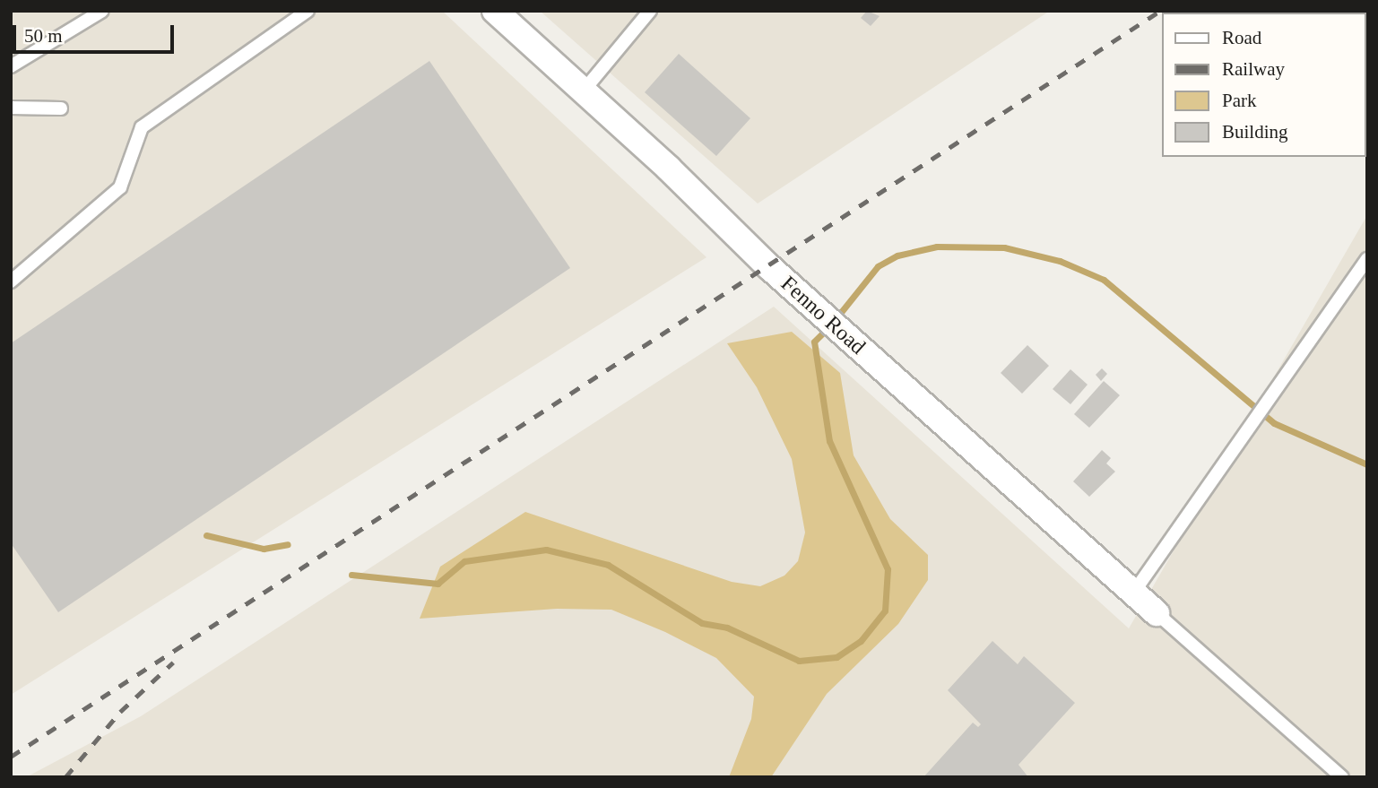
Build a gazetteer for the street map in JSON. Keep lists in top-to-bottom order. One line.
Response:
{"streets":{"street":["Fenno Road"]},"legend":["Road","Railway","Park","Building"],"scale_bar":"50 m"}
